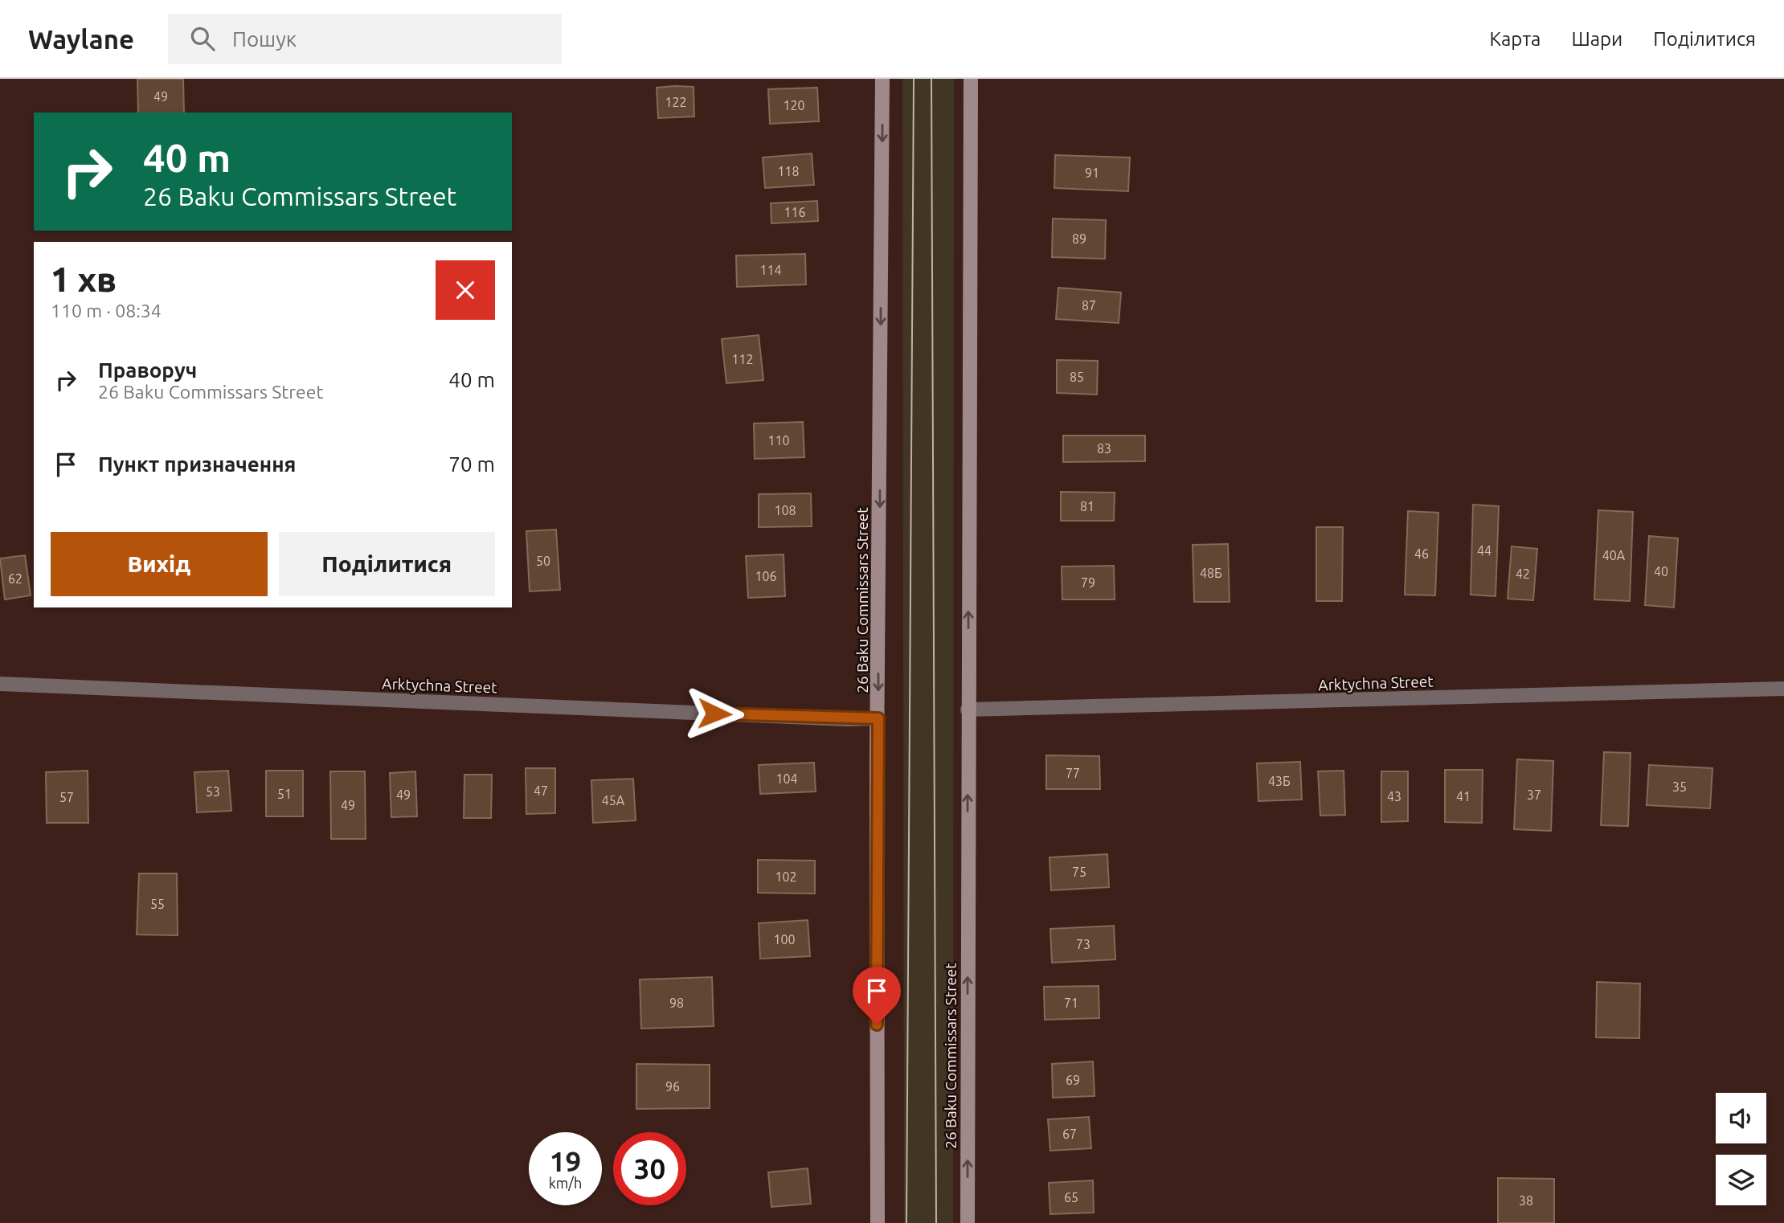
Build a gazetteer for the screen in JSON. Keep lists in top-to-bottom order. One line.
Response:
{"streets":{"street":["26 Baku Commissars Street","Arktychna Street"]},"crossings":[["26 Baku Commissars Street","Arktychna Street"]],"house_numbers":["49","122","120","118","91","116","89","114","87","112","85","110","83","81","108","44","46","40А","50","40","48Б","42","106","62","79","77","104","43Б","35","47","53","51","49","37","43","41","57","45А","49","75","102","55","100","73","98","71","69","96","67","65","38"],"page":{"header":"Waylane","search":"Пошук","nav":["Карта","Шари","Поділитися"],"turn":["40 m","26 Baku Commissars Street"],"heading":["1 хв","110 m · 08:34"],"list":[{"name":"Праворуч","note":"26 Baku Commissars Street","value":"40 m"},{"name":"Пункт призначення","value":"70 m"}],"buttons":["Вихід","Поділитися"],"speed":"19 km/h","limit":"30"}}
